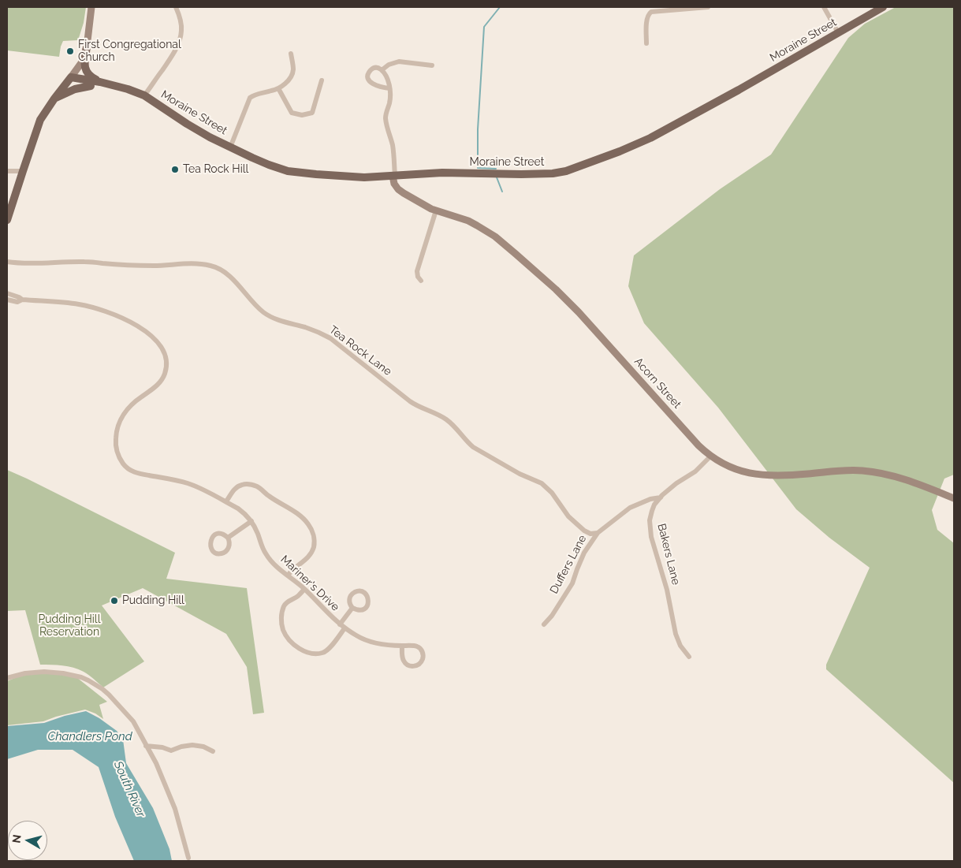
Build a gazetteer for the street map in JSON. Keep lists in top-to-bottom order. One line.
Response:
{"streets":{"main road":["Moraine Street","Acorn Street"],"street":["Tea Rock Lane","Bakers Lane","Duffers Lane","Mariner's Drive"]},"crossings":[["Moraine Street","Acorn Street"],["Tea Rock Lane","Duffers Lane"],["Acorn Street","Bakers Lane"]],"water":["Chandlers Pond","South River"],"parks":["Pudding Hill Reservation"],"places":["First Congregational Church","Tea Rock Hill","Pudding Hill"],"north":"left"}
